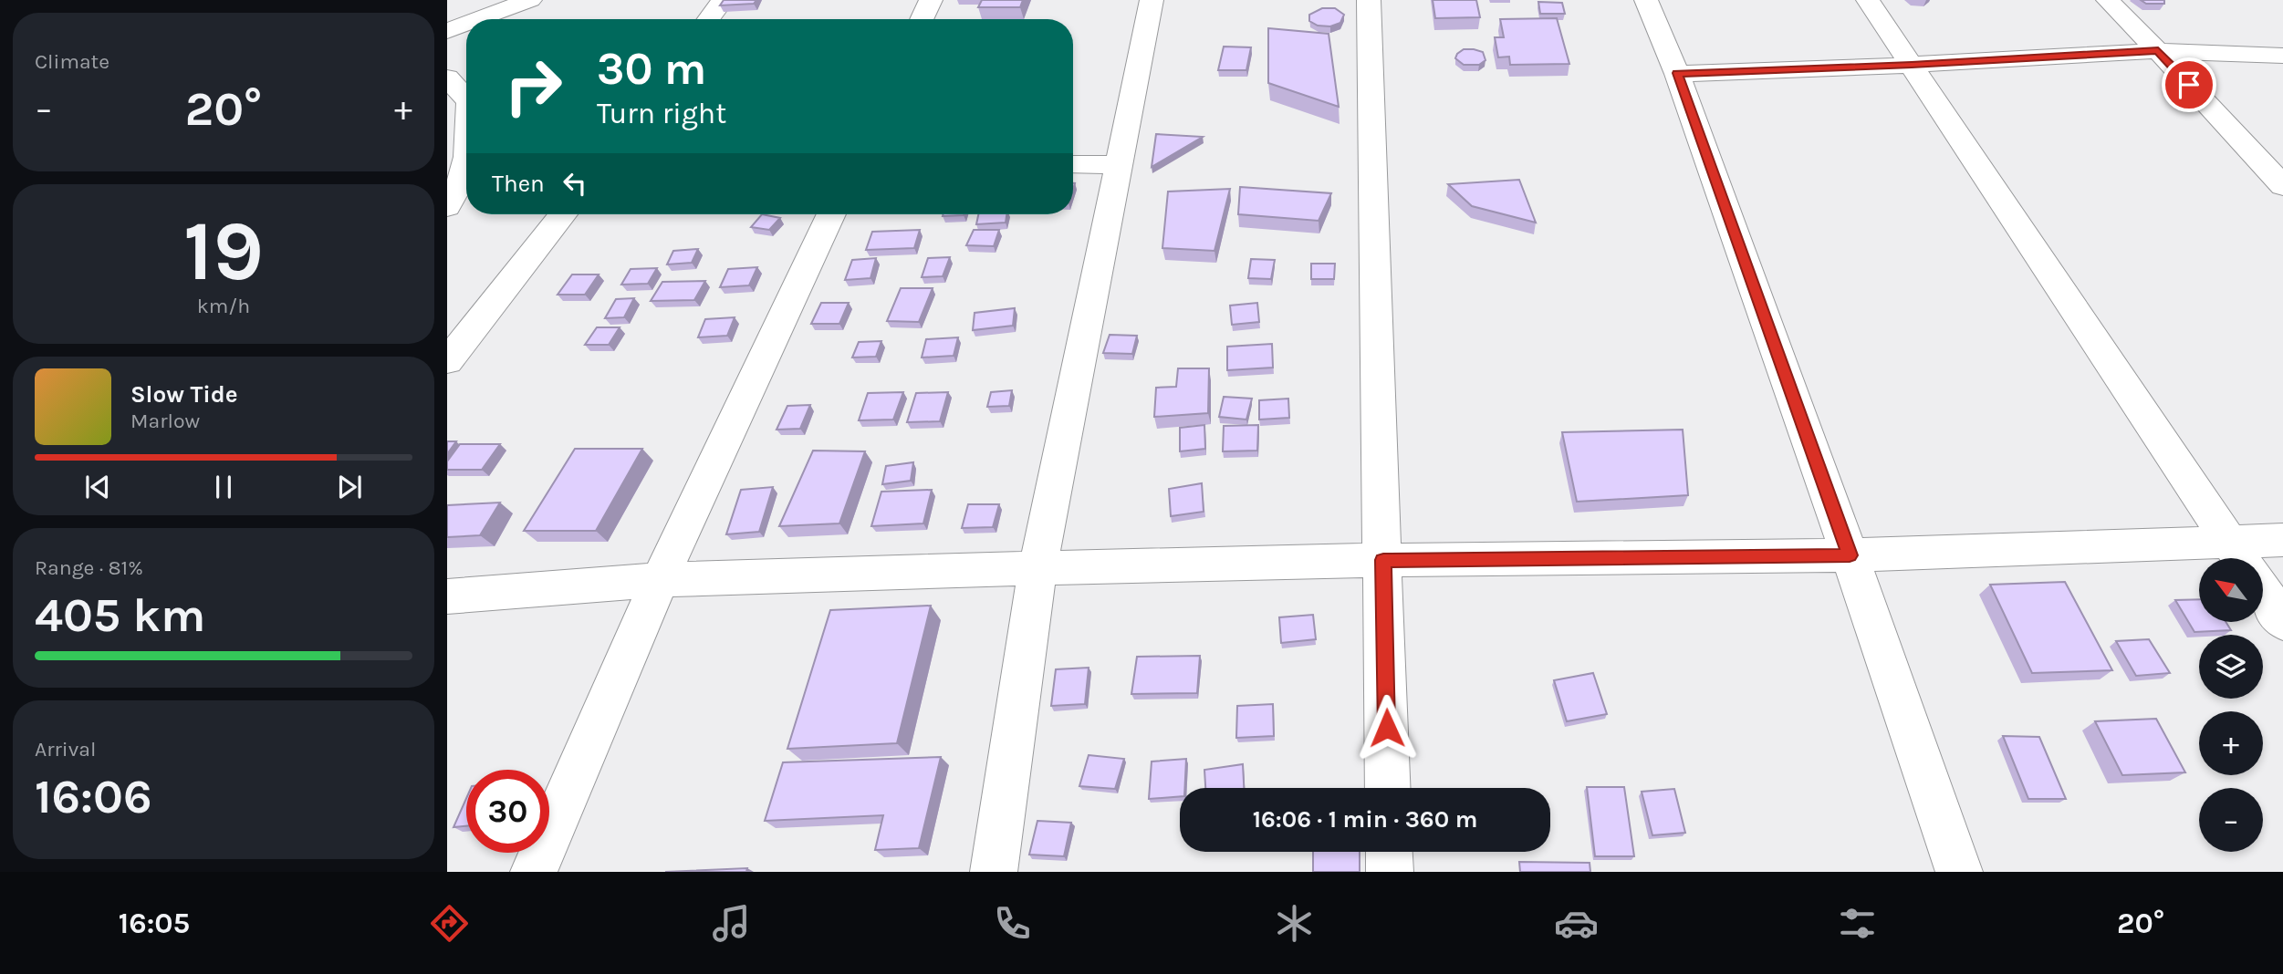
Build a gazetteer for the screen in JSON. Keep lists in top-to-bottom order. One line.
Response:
{"north":"top left","page":{"tile":["Climate",["19","km/h"],["Range · 81%","405 km"],["Arrival","16:06"]],"turn":["30 m","Turn right"],"heat":["−","20°","+"],"then":"Then","song":["Slow Tide","Marlow"],"map_buttons":["+","−"],"limit":"30","trip":"16:06 · 1 min · 360 m","tabs":["16:05","20°"]}}
